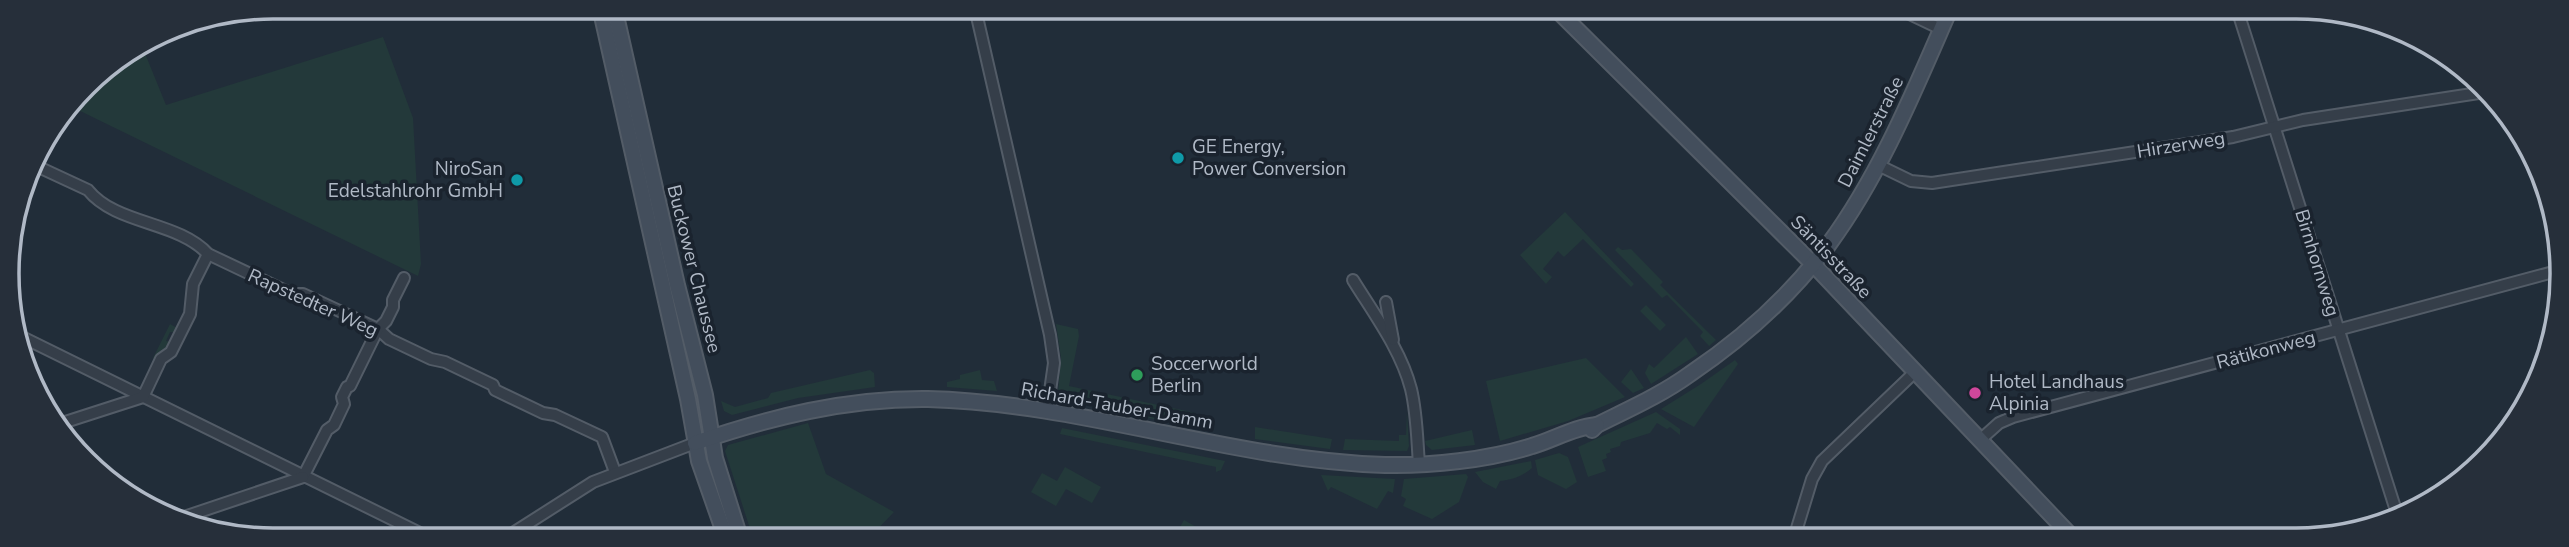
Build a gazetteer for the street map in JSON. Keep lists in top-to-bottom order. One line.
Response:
{"streets":{"street":["Daimlerstraße","Hirzerweg","Säntisstraße","Birnhornweg","Buckower Chaussee","Rapstedter Weg","Rätikonweg","Richard-Tauber-Damm"]},"crossings":[["Daimlerstraße","Hirzerweg"],["Daimlerstraße","Säntisstraße"],["Daimlerstraße","Richard-Tauber-Damm"],["Hirzerweg","Birnhornweg"],["Säntisstraße","Rätikonweg"],["Säntisstraße","Richard-Tauber-Damm"],["Birnhornweg","Rätikonweg"],["Buckower Chaussee","Richard-Tauber-Damm"]],"places":["GE Energy, Power Conversion","NiroSan Edelstahlrohr GmbH","Soccerworld Berlin","Hotel Landhaus Alpinia"]}
